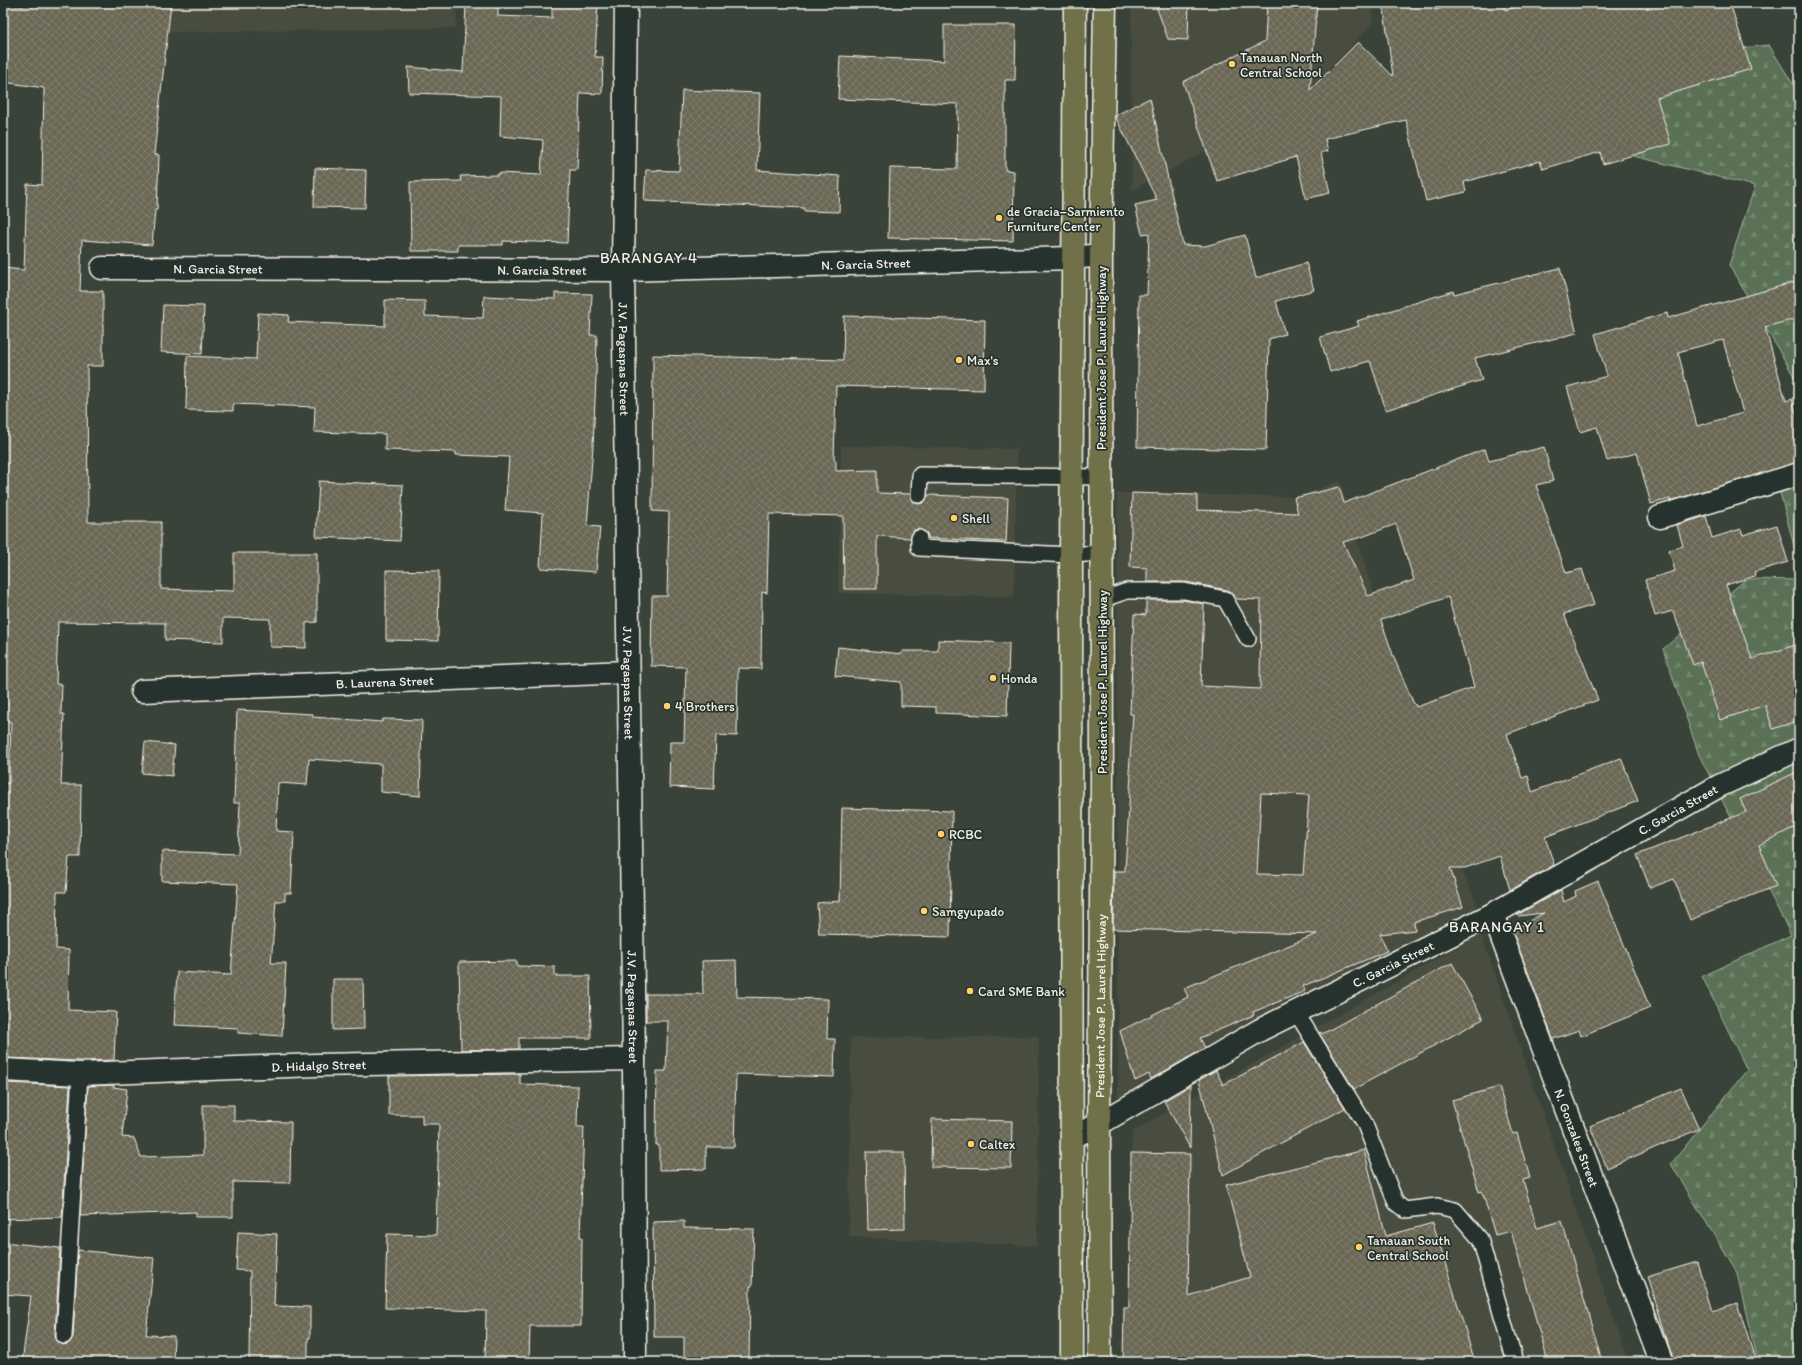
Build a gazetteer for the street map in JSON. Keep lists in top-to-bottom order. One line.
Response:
{"streets":{"highway":["President Jose P. Laurel Highway"],"street":["N. Garcia Street","J.V. Pagaspas Street","B. Laurena Street","C. Garcia Street","D. Hidalgo Street","N. Gonzales Street"]},"crossings":[["N. Garcia Street","President Jose P. Laurel Highway"],["N. Garcia Street","J.V. Pagaspas Street"],["President Jose P. Laurel Highway","C. Garcia Street"],["J.V. Pagaspas Street","B. Laurena Street"],["J.V. Pagaspas Street","D. Hidalgo Street"],["C. Garcia Street","N. Gonzales Street"]],"districts":["BARANGAY 4","BARANGAY 1"],"places":["Tanauan North Central School","de Gracia–Sarmiento Furniture Center","Max's","Shell","Honda","4 Brothers","RCBC","Samgyupado","Card SME Bank","Caltex","Tanauan South Central School"]}
